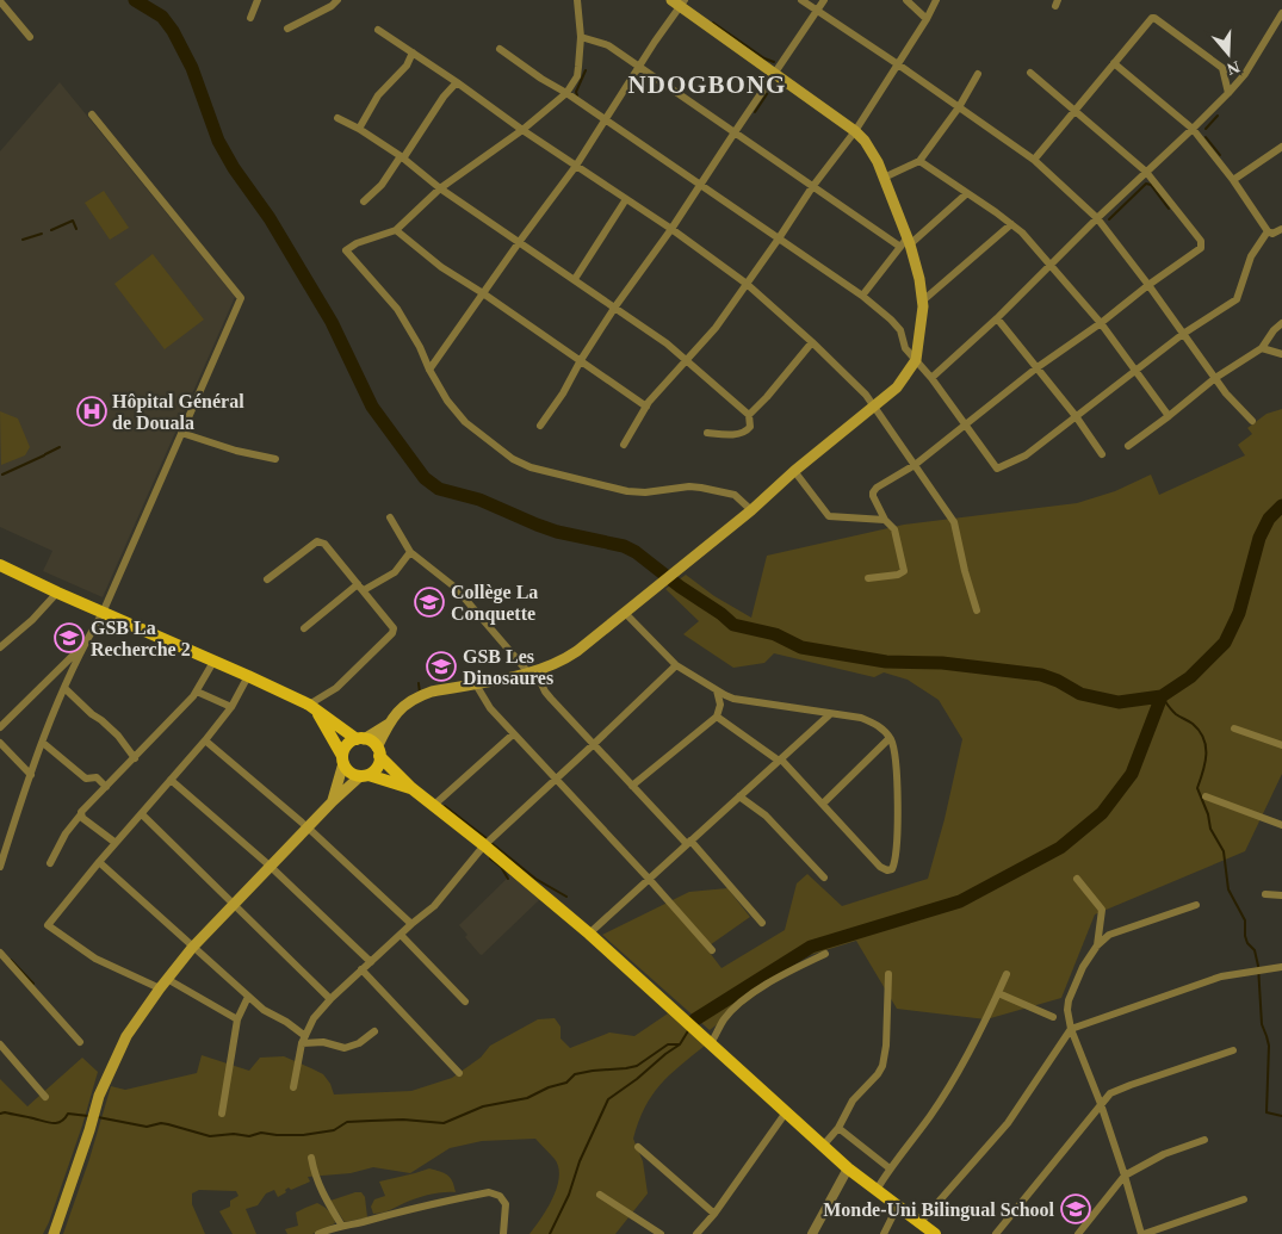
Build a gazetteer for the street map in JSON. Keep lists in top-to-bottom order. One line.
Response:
{"districts":["NDOGBONG"],"places":{"hospital":["Hôpital Général de Douala"],"school or university":["Collège La Conquette","GSB La Recherche 2","GSB Les Dinosaures","Monde-Uni Bilingual School"]},"north":"bottom"}
